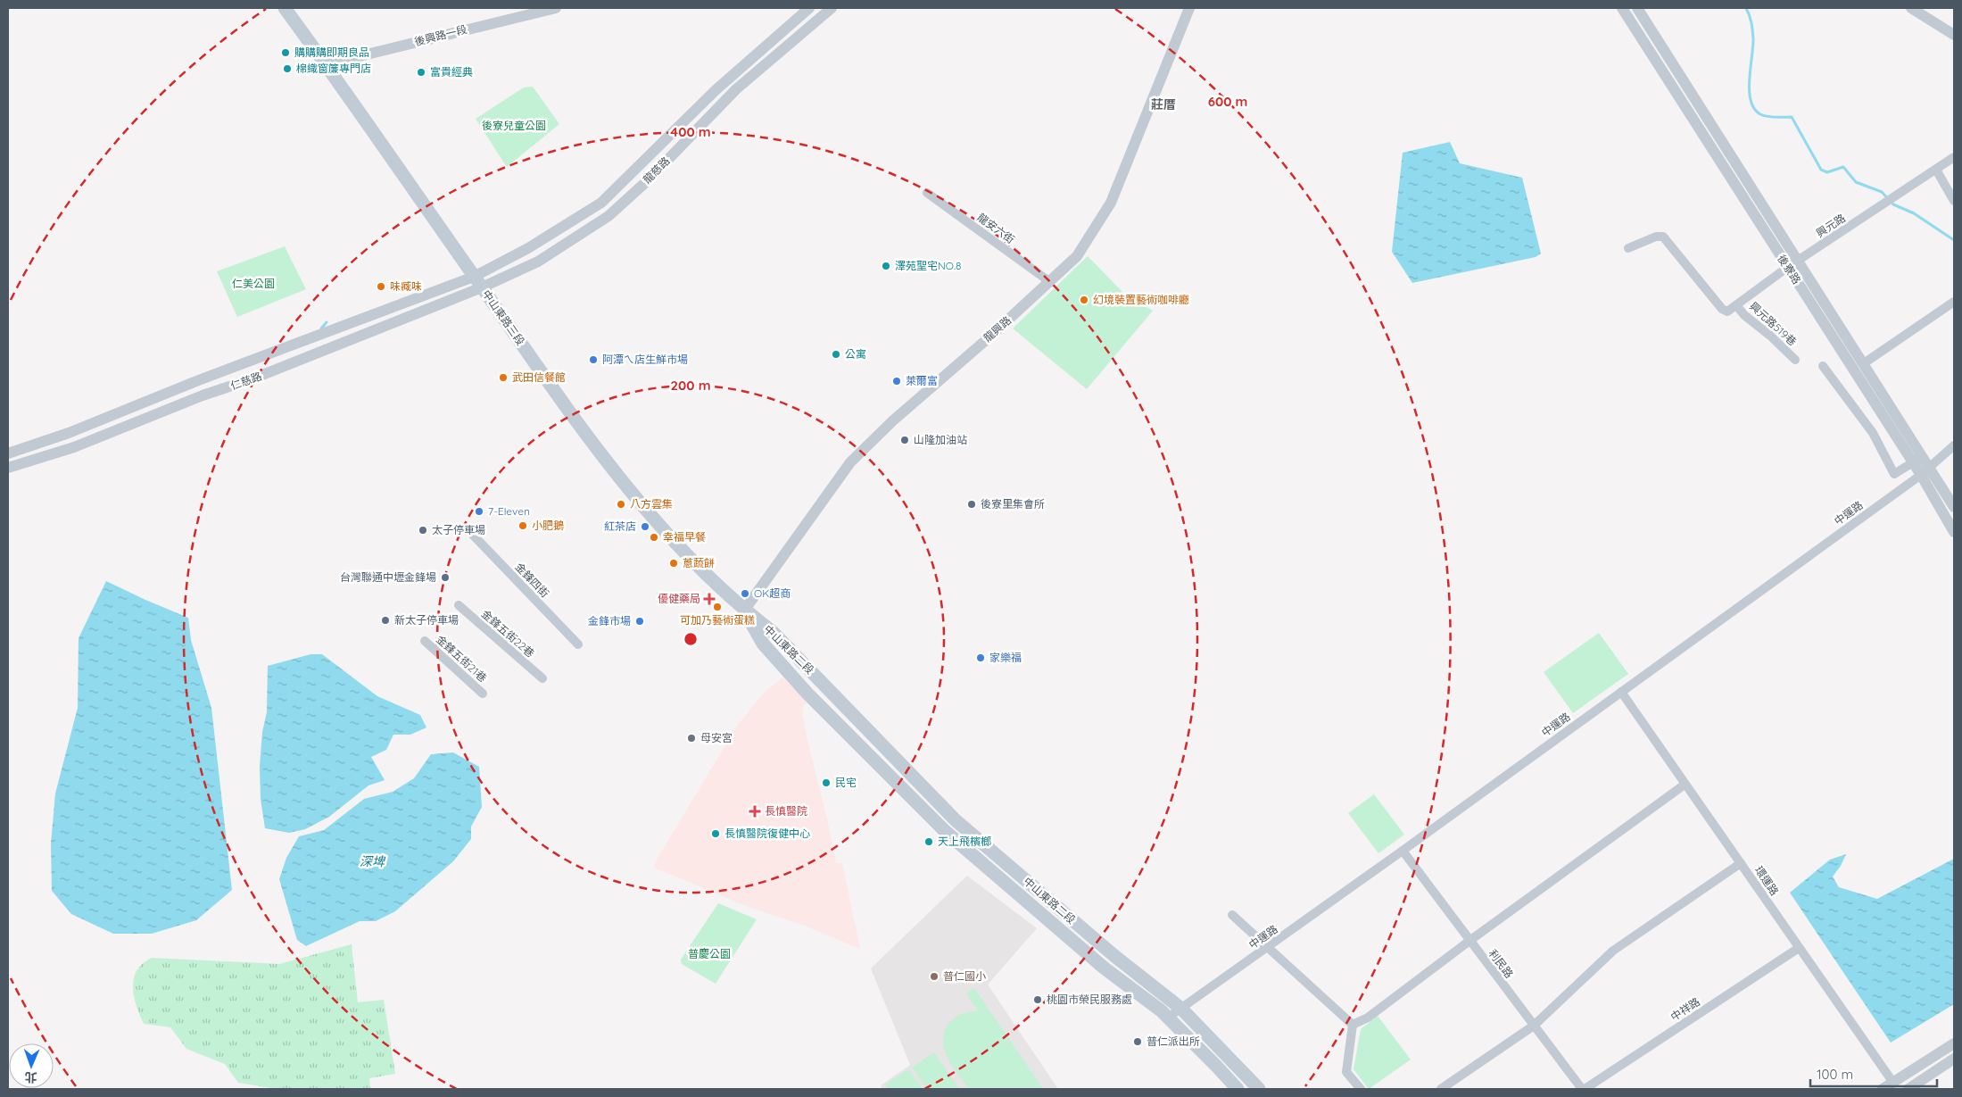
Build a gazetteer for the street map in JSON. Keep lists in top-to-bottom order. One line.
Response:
{"streets":{"main road":["中山東路三段","中山東路二段"],"street":["後興路一段","龍慈路","興元路","龍安六街","後寮路","興元路519巷","龍興路","仁慈路","中運路","金鋒四街","金鋒五街22巷","金鋒五街21巷","環運路","利民路","中祥路"]},"crossings":[["後興路一段","中山東路三段"],["龍慈路","中山東路三段"],["龍慈路","仁慈路"],["興元路","後寮路"],["興元路","興元路519巷"],["龍安六街","龍興路"],["後寮路","中運路"],["中山東路三段","龍興路"],["中山東路三段","仁慈路"],["中山東路三段","中山東路二段"],["龍興路","中山東路二段"],["中運路","中山東路二段"],["中運路","環運路"],["中運路","利民路"],["環運路","中祥路"],["利民路","中祥路"]],"districts":["莊厝"],"water":["深埤"],"parks":["後寮兒童公園","仁美公園","普慶公園"],"places":{"other":["購購購即期良品","棉織窗簾專門店","富貴經典","澤苑聖宅NO.8","味臧味","幻境裝置藝術咖啡廳","公寓","阿潭ㄟ店生鮮市場","武田信餐館","萊爾富","山隆加油站","八方雲集","後寮里集會所","7-Eleven","小肥鵝","紅茶店","太子停車場","幸福早餐","蔥蔬餅","台灣聯通中壢金鋒場","OK超商","可加乃藝術蛋糕","新太子停車場","金鋒市場","家樂福","母安宮","民宅","長慎醫院復健中心","天上飛檳榔","普仁國小","桃園市榮民服務處","普仁派出所"],"health":["優健藥局","長慎醫院"]},"scale_bar":"100 m","north":"bottom","rings":["600 m","400 m","200 m"]}
